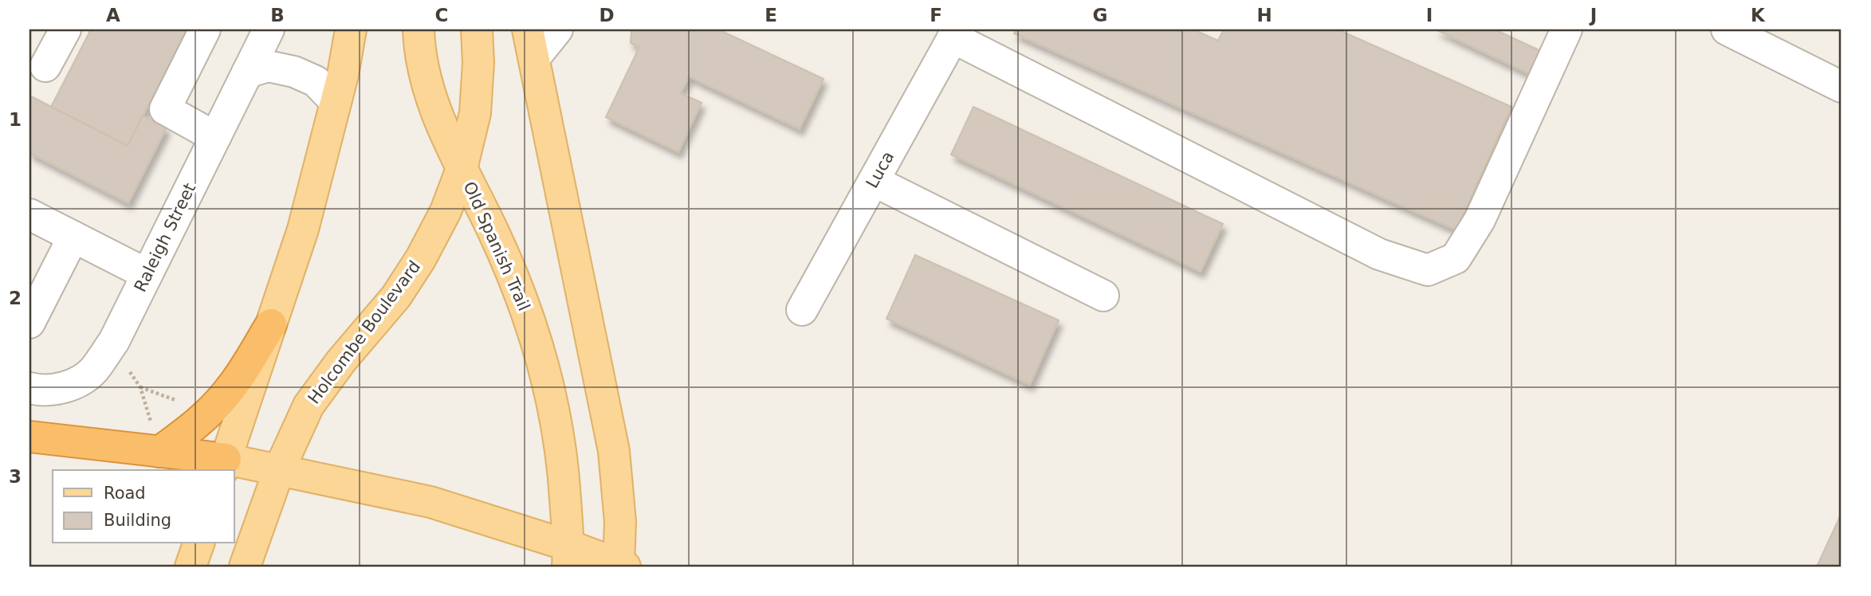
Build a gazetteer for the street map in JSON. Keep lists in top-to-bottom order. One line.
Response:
{"streets":{"main road":["Old Spanish Trail","Holcombe Boulevard"],"street":["Luca","Raleigh Street"]},"crossings":[["Old Spanish Trail","Holcombe Boulevard"]],"legend":["Road","Building"],"grid":{"columns":["A","B","C","D","E","F","G","H","I","J","K"],"rows":["1","2","3"]}}
